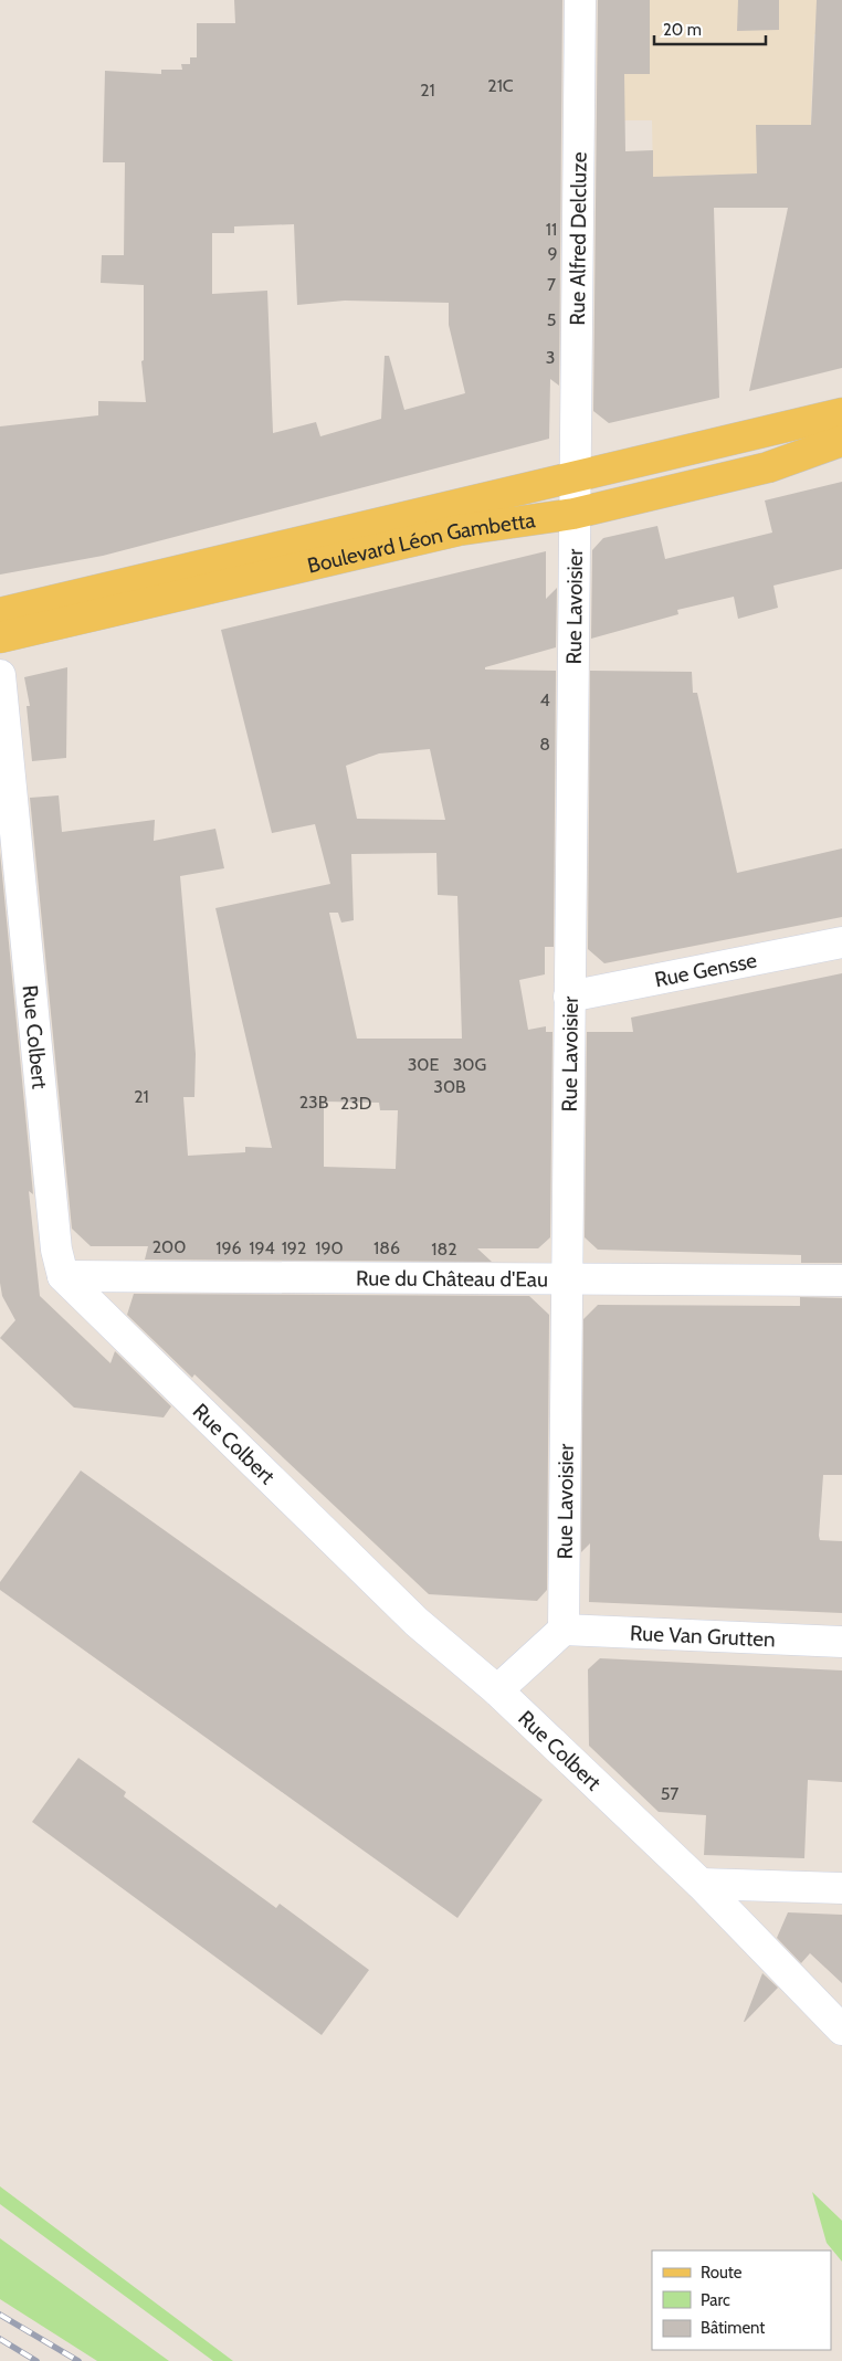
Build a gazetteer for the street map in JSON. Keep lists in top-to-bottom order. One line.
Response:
{"streets":{"main road":["Boulevard Léon Gambetta"],"street":["Rue Alfred Delcluze","Rue Lavoisier","Rue Gensse","Rue Colbert","Rue du Château d'Eau","Rue Van Grutten"]},"crossings":[["Rue Alfred Delcluze","Boulevard Léon Gambetta"],["Rue Alfred Delcluze","Rue Lavoisier"],["Boulevard Léon Gambetta","Rue Lavoisier"],["Rue Lavoisier","Rue Gensse"],["Rue Lavoisier","Rue du Château d'Eau"],["Rue Lavoisier","Rue Van Grutten"],["Rue Colbert","Rue du Château d'Eau"]],"house_numbers":["21C","21","11","9","7","5","3","4","8","30E","30G","30B","21","23B","23D","200","196","194","192","190","186","182","57"],"legend":["Route","Parc","Bâtiment"],"scale_bar":"20 m"}
